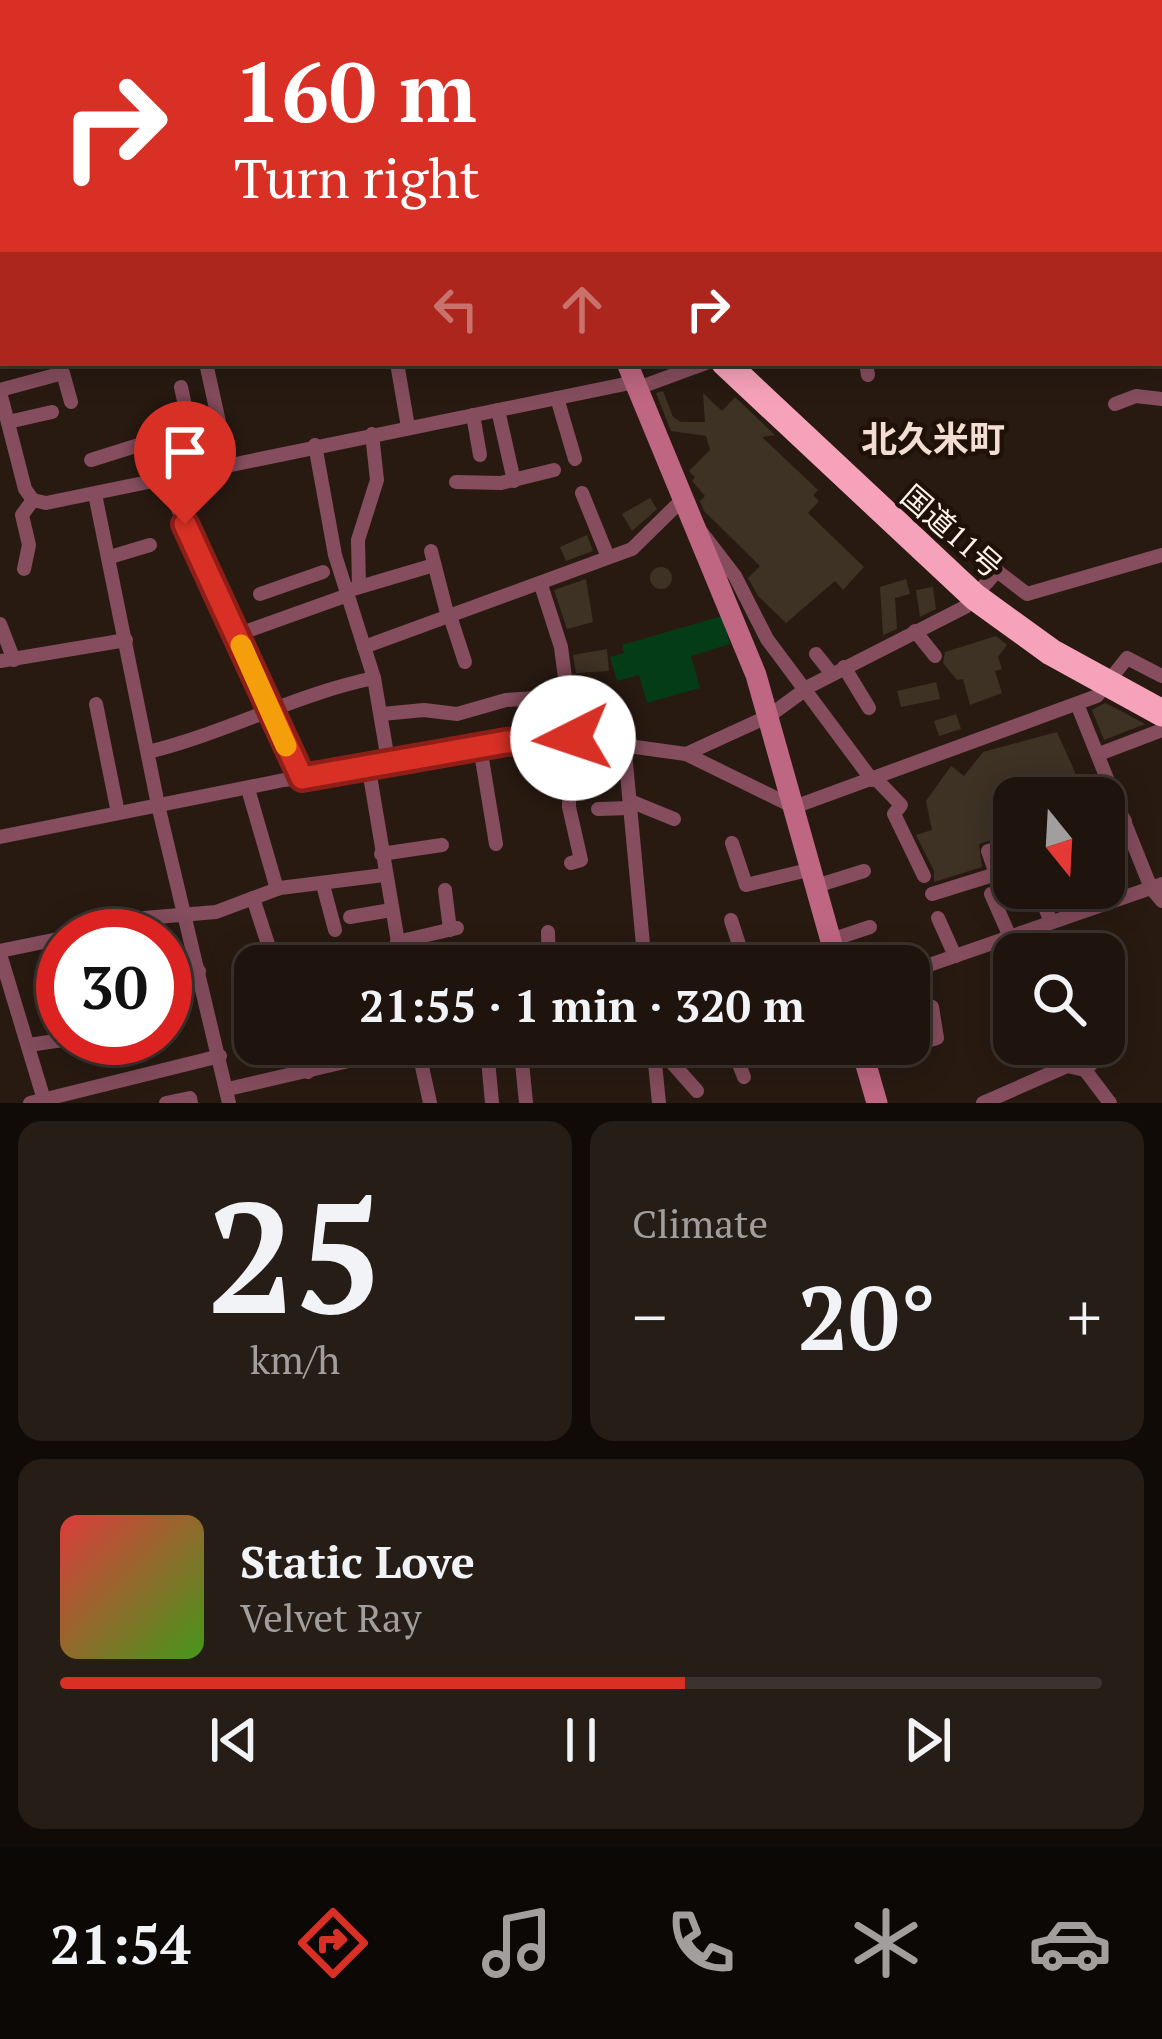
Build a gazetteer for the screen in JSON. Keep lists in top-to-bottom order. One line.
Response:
{"streets":{"highway":["国道11号"]},"districts":["北久米町"],"north":"bottom","page":{"turn":["160 m","Turn right"],"limit":"30","trip":"21:55 · 1 min · 320 m","tile":[["25","km/h"],"Climate"],"heat":["−","20°","+"],"song":["Static Love","Velvet Ray"],"tabs":"21:54"}}
